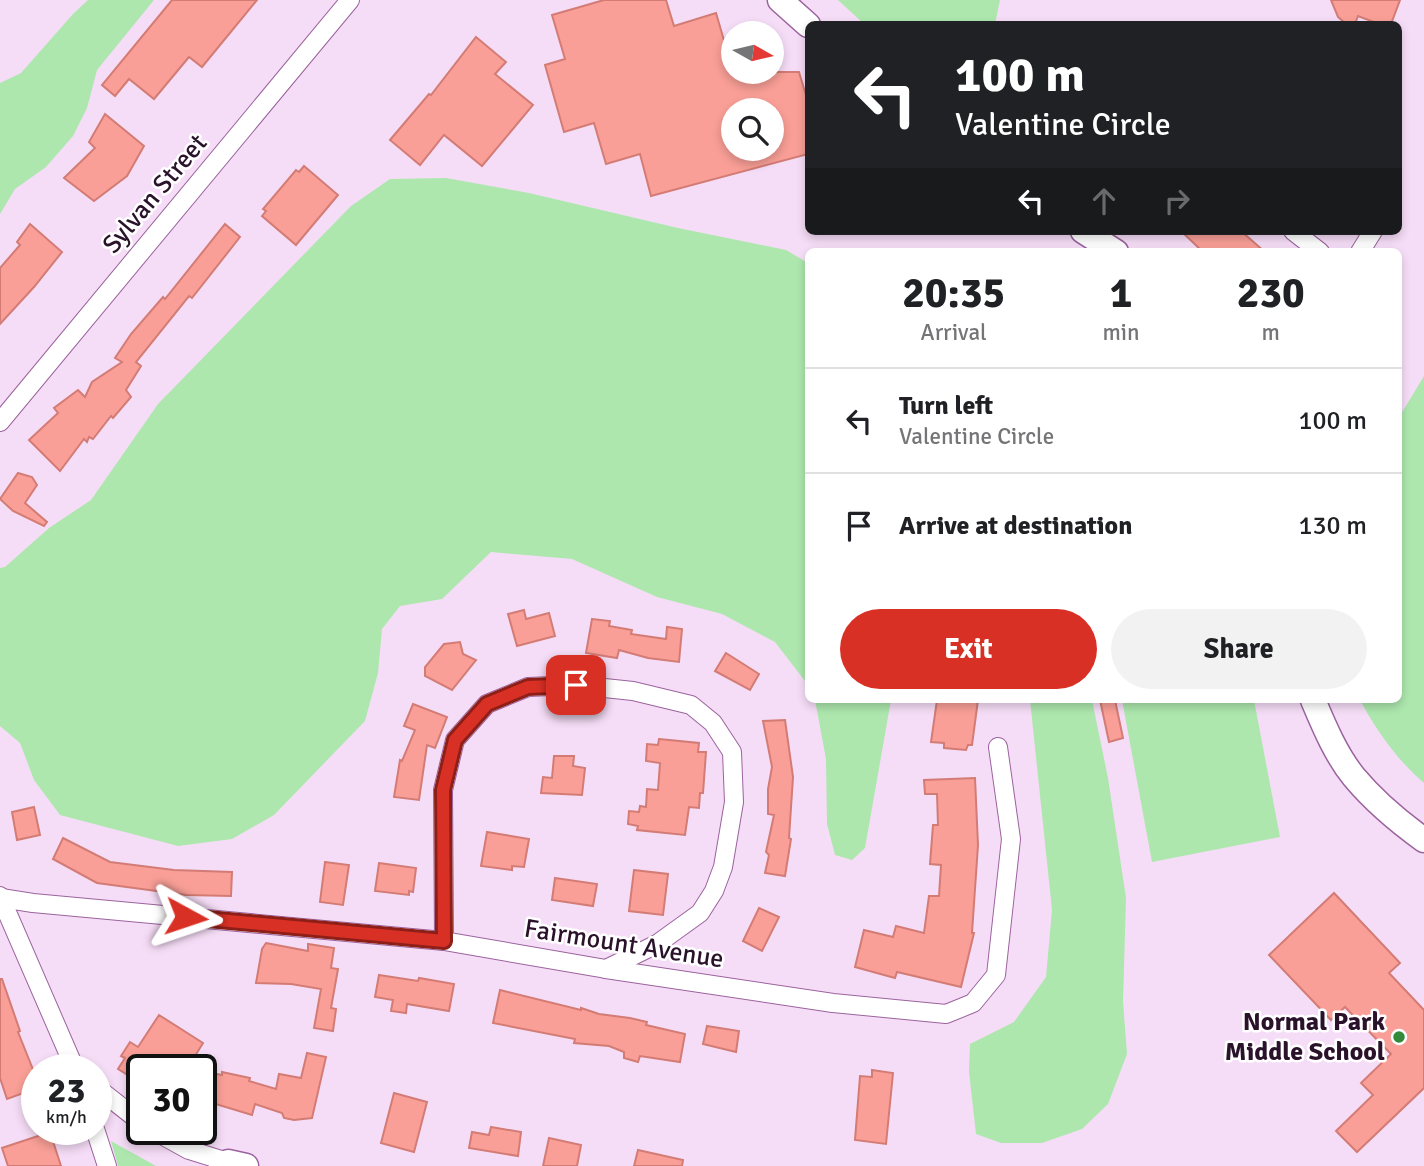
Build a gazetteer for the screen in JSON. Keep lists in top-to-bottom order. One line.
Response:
{"streets":{"street":["Sylvan Street","Fairmount Avenue"]},"places":["Normal Park Middle School"],"north":"right","page":{"turn":["100 m","Valentine Circle"],"eta":["20:35","Arrival","1","min","230","m"],"list":[{"name":"Turn left","note":"Valentine Circle","value":"100 m"},{"name":"Arrive at destination","value":"130 m"}],"buttons":["Exit","Share"],"speed":"23 km/h","limit":"30"}}
